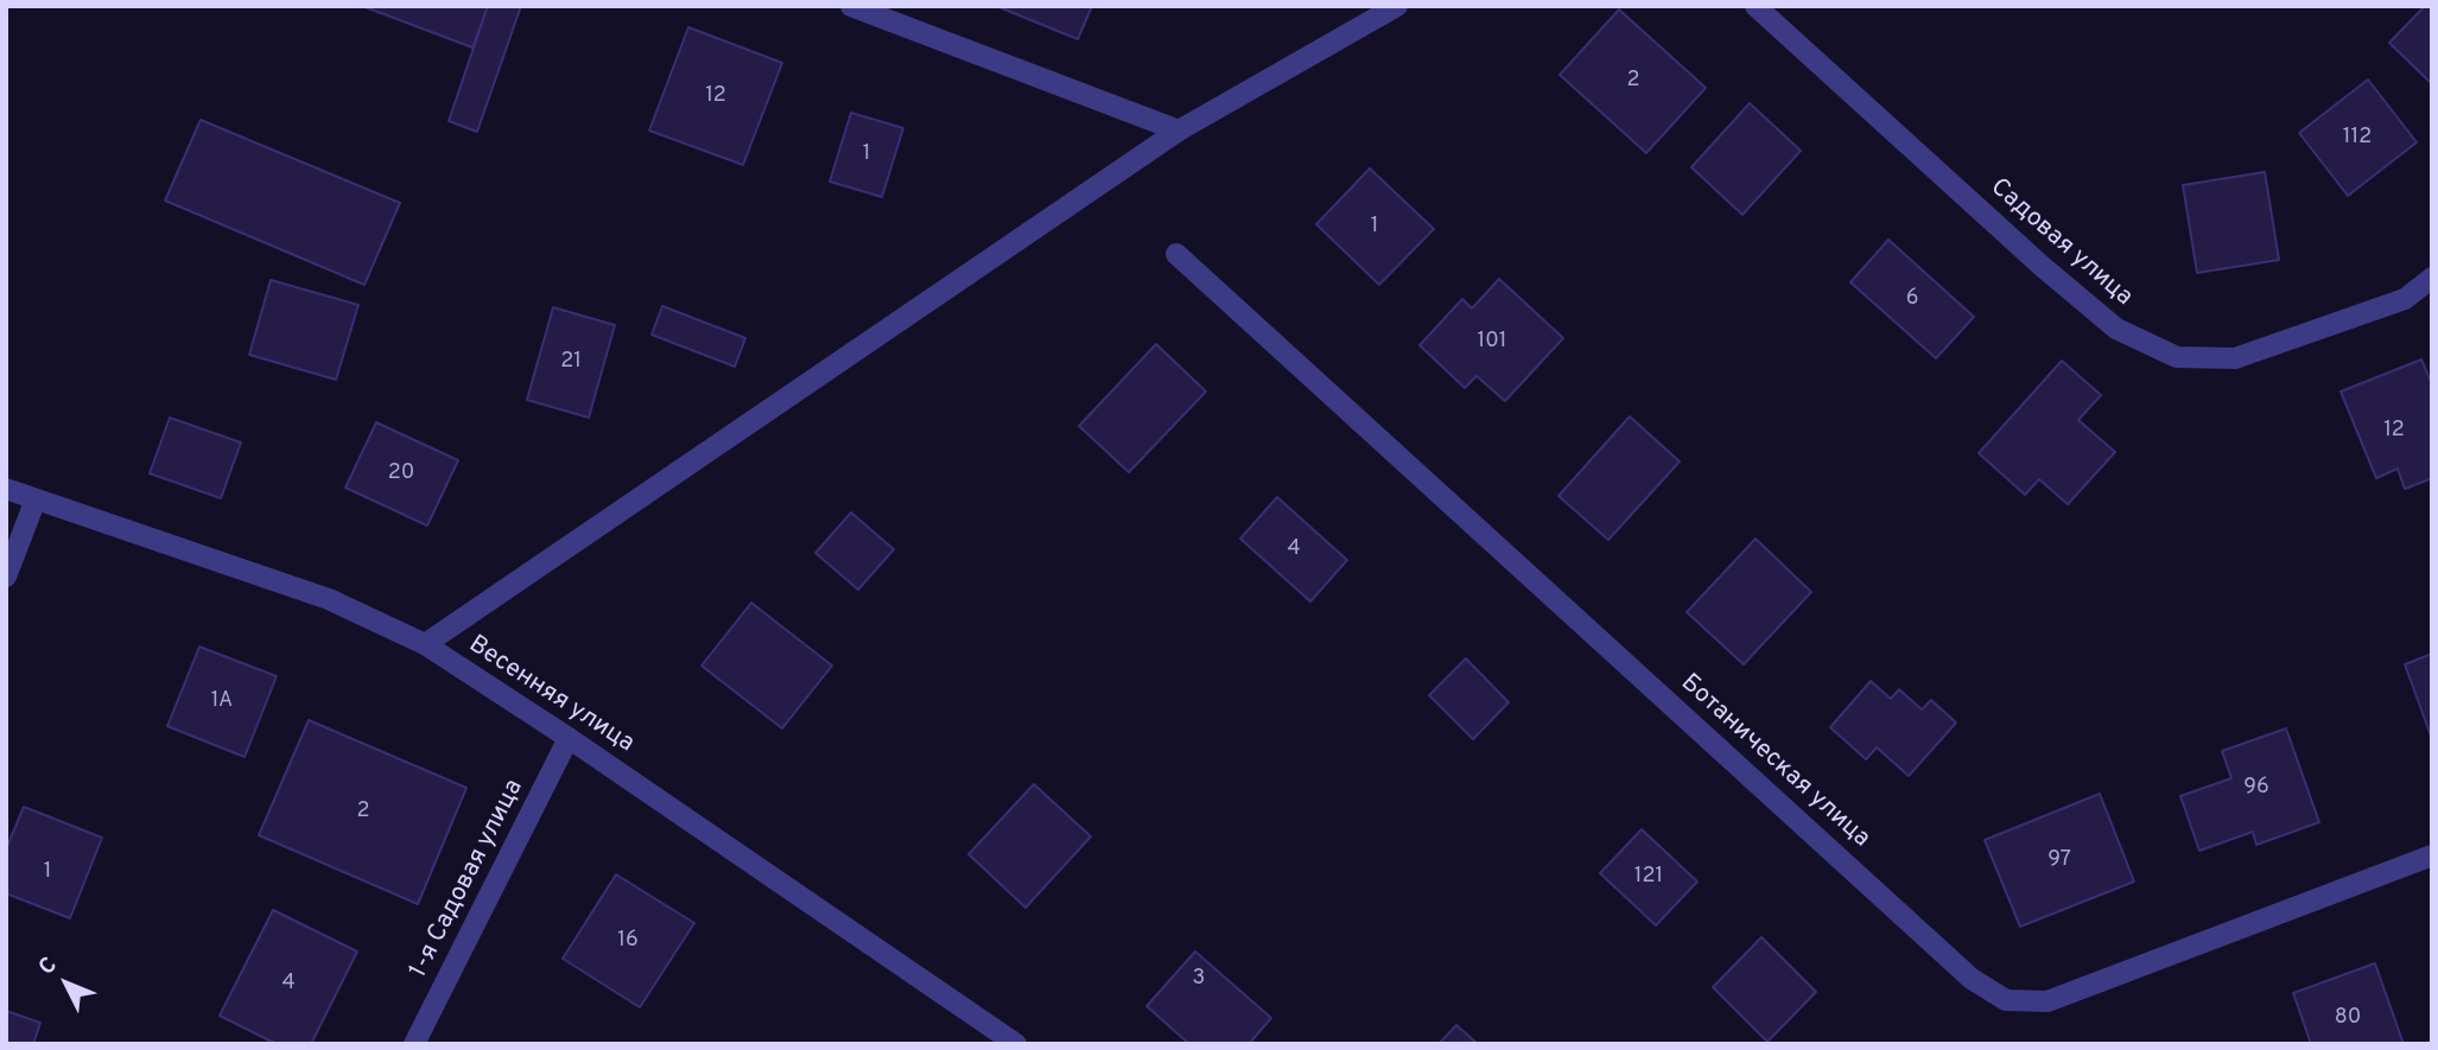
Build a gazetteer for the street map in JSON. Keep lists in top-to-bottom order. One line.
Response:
{"streets":{"street":["Садовая улица","Весенняя улица","Ботаническая улица","1-я Садовая улица"]},"crossings":[["Весенняя улица","1-я Садовая улица"]],"house_numbers":["2","12","112","1","1","6","101","21","12","20","4","1А","96","2","97","1","121","16","3","4","80"],"north":"top left"}
